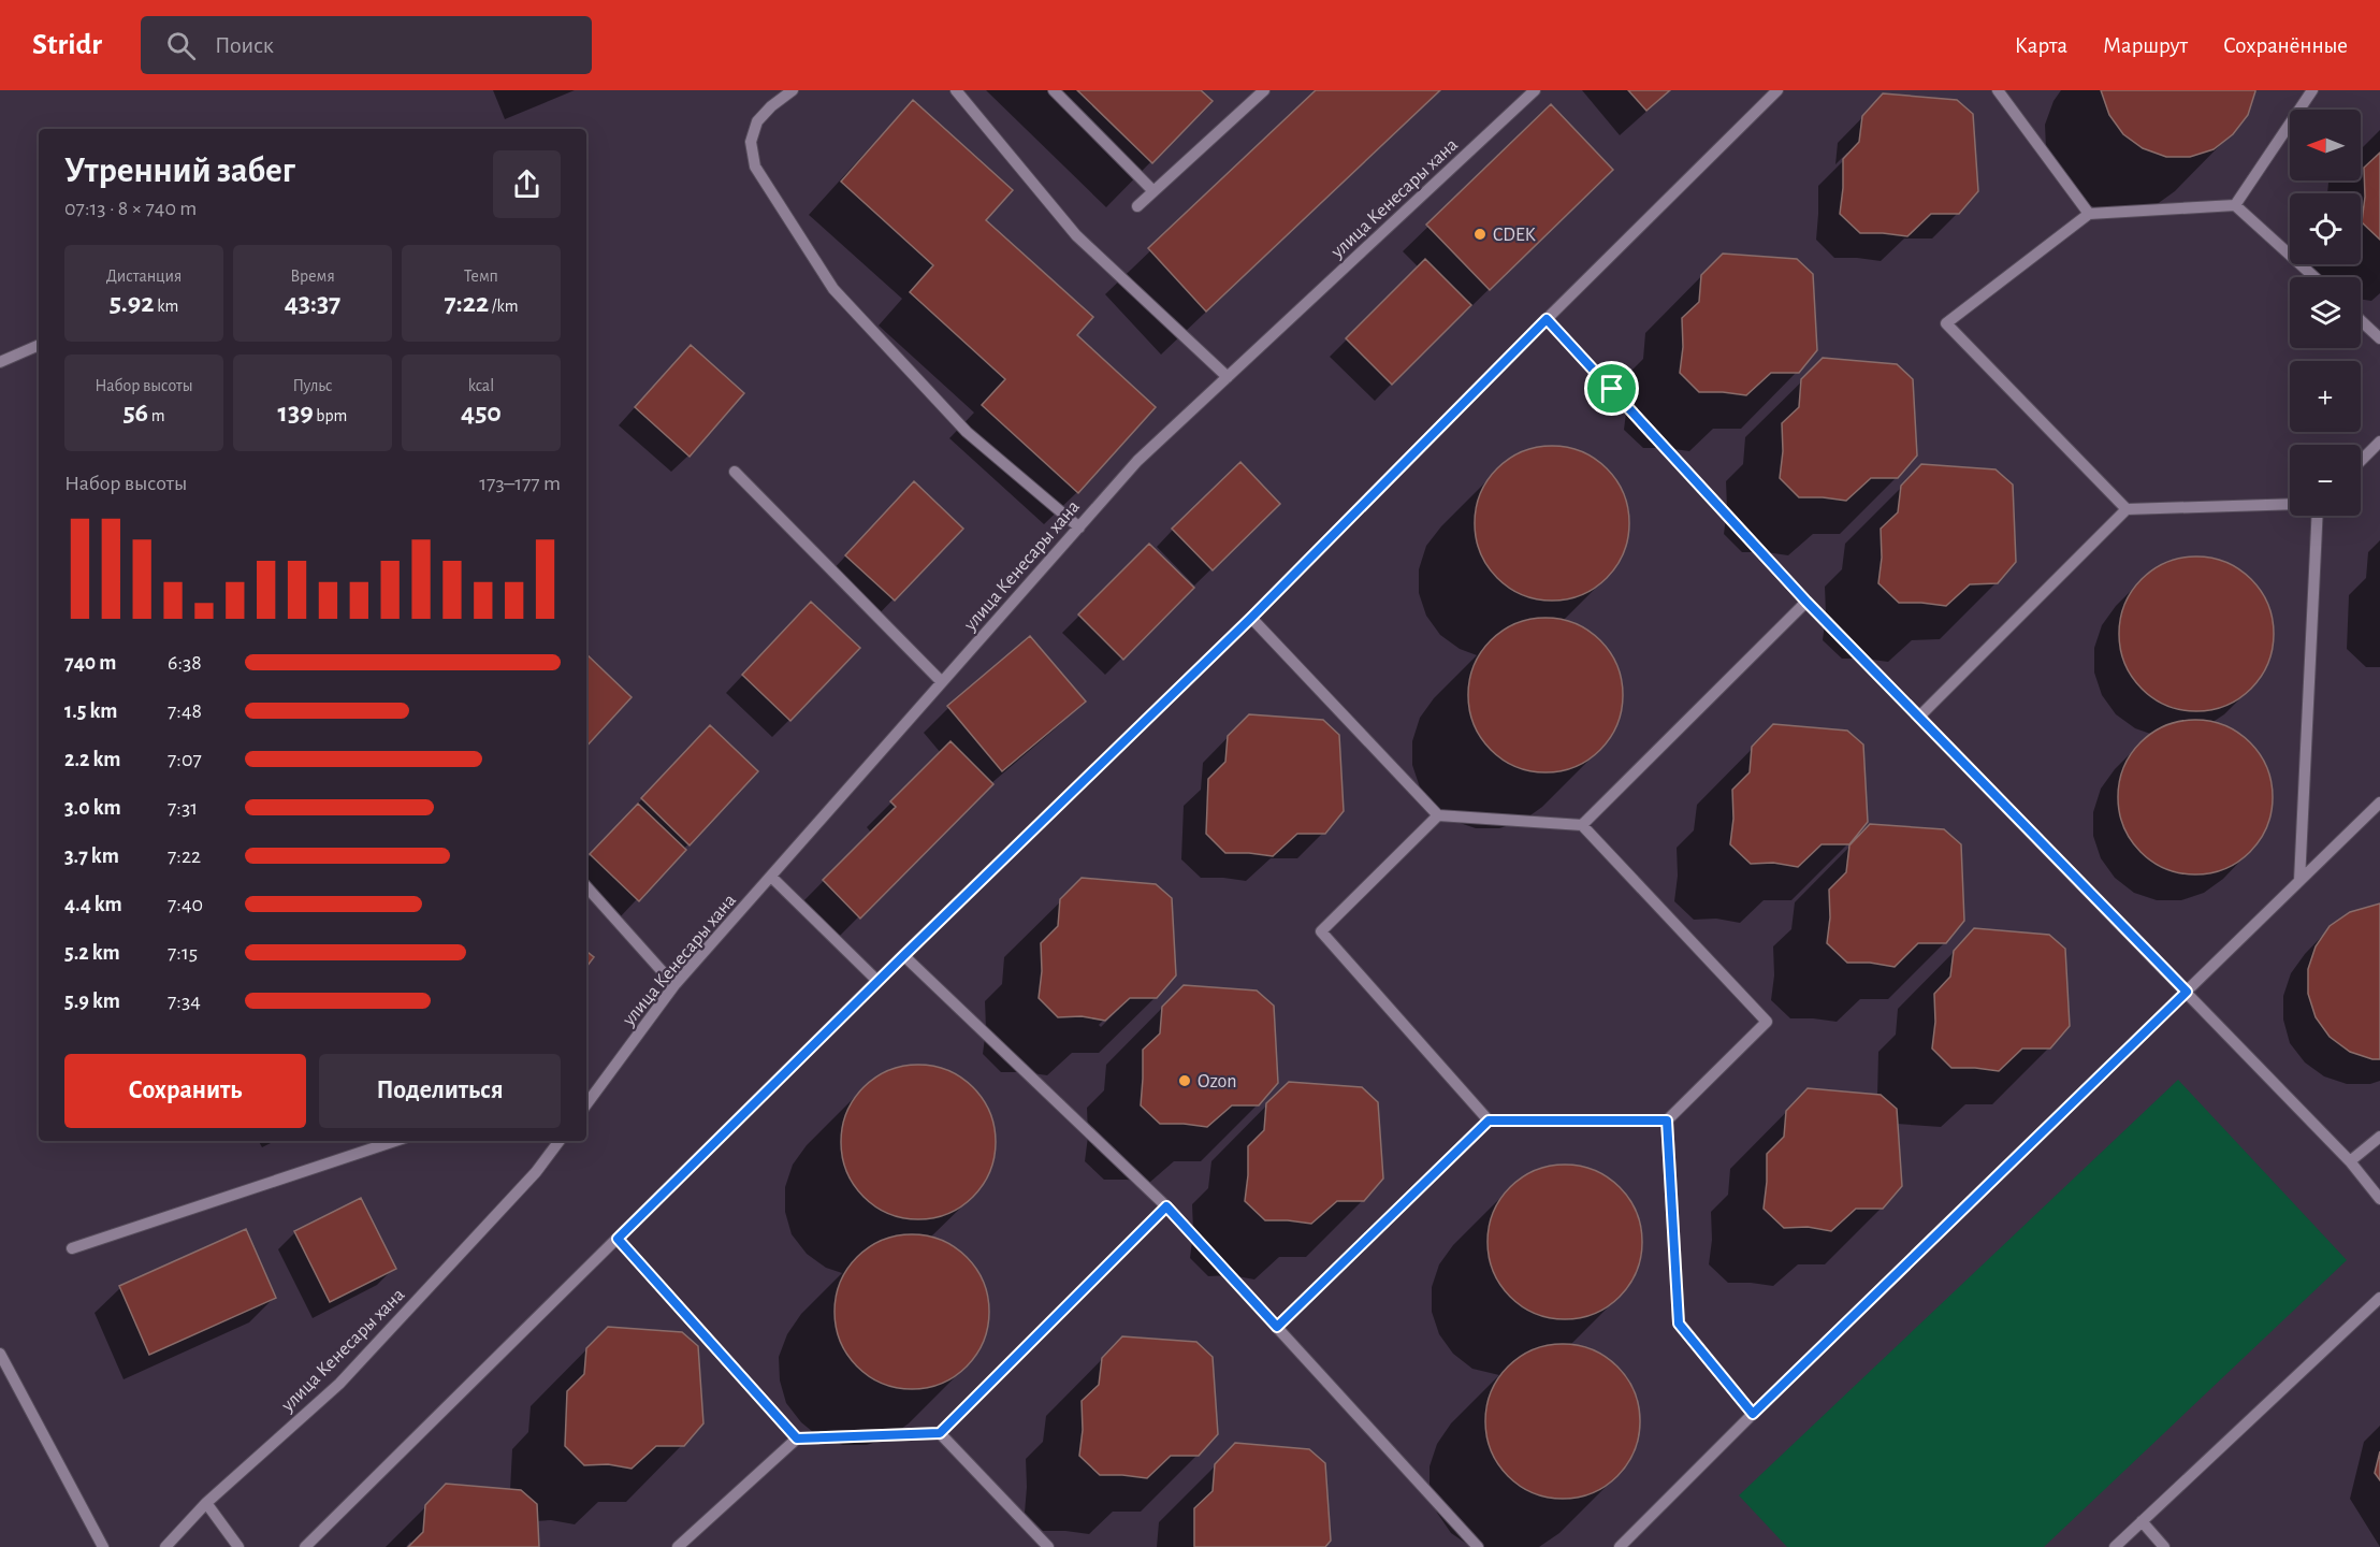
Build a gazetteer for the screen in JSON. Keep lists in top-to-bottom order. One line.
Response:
{"streets":{"street":["улица Кенесары хана"]},"places":["CDEK","Ozon"],"north":"left","page":{"header":"Stridr","search":"Поиск","nav":["Карта","Маршрут","Сохранённые"],"map_buttons":["+","−"],"heading":["Утренний забег","07:13 · 8 × 740 m"],"stats":[["Дистанция","5.92 km"],["Время","43:37"],["Темп","7:22 /km"],["Набор высоты","56 m"],["Пульс","139 bpm"],["kcal","450"]],"chart":["Набор высоты","173–177 m"],"list":[{"name":"740 m","note":"6:38"},{"name":"1.5 km","note":"7:48"},{"name":"2.2 km","note":"7:07"},{"name":"3.0 km","note":"7:31"},{"name":"3.7 km","note":"7:22"},{"name":"4.4 km","note":"7:40"},{"name":"5.2 km","note":"7:15"},{"name":"5.9 km","note":"7:34"}],"buttons":["Сохранить","Поделиться"]}}
